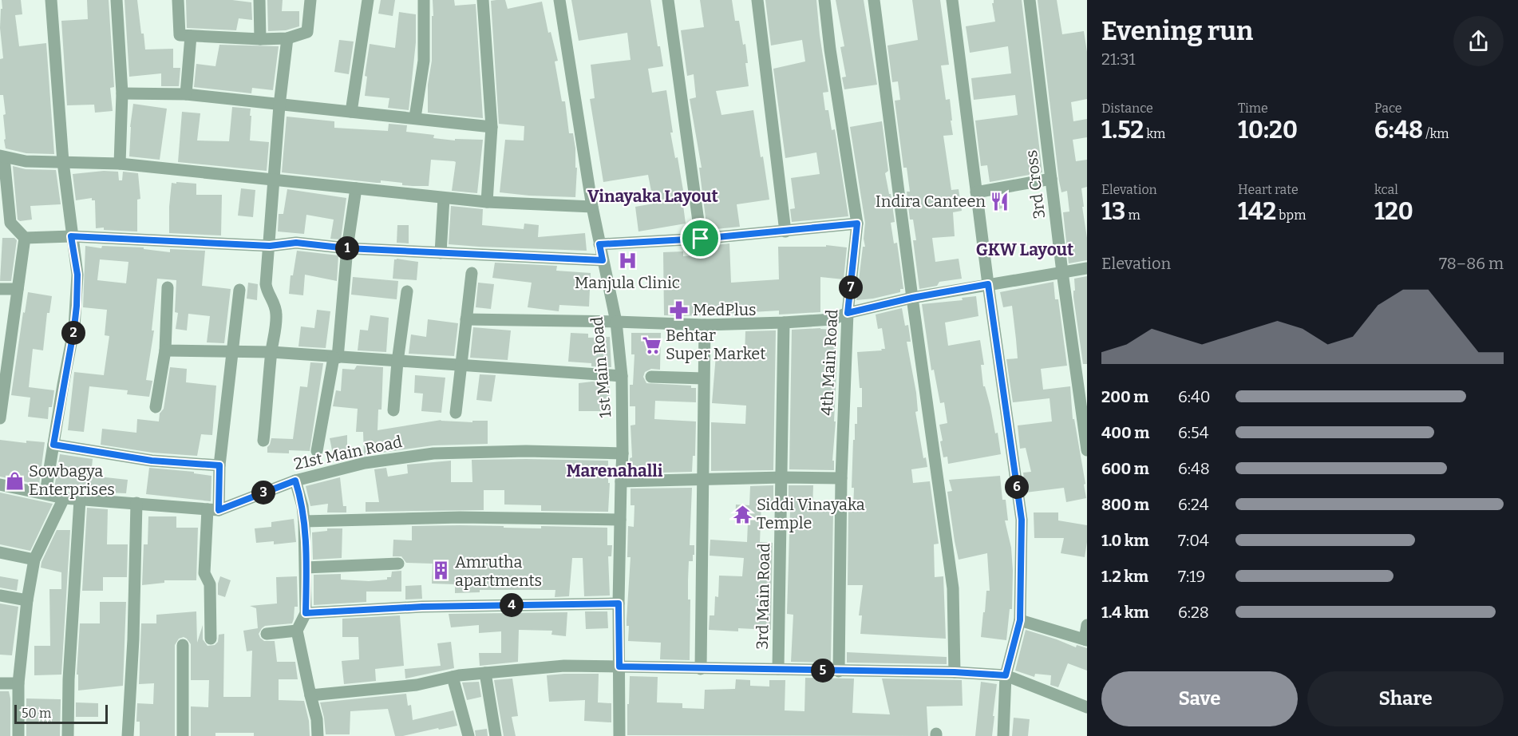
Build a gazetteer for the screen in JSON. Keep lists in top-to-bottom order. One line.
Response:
{"streets":{"street":["3rd Cross","4th Main Road","1st Main Road","21st Main Road","3rd Main Road"]},"crossings":[["1st Main Road","21st Main Road"]],"districts":["Vinayaka Layout","GKW Layout","Marenahalli"],"places":{"restaurant":["Indira Canteen"],"hospital":["Manjula Clinic"],"pharmacy":["MedPlus"],"supermarket":["Behtar Super Market"],"shop":["Sowbagya Enterprises"],"temple":["Siddi Vinayaka Temple"],"building":["Amrutha apartments"]},"scale_bar":"50 m","page":{"heading":["Evening run","21:31"],"stats":[["Distance","1.52 km"],["Time","10:20"],["Pace","6:48 /km"],["Elevation","13 m"],["Heart rate","142 bpm"],["kcal","120"]],"pins":["1","7","2","6","3","4","5"],"chart":["Elevation","78–86 m"],"list":[{"name":"200 m","note":"6:40"},{"name":"400 m","note":"6:54"},{"name":"600 m","note":"6:48"},{"name":"800 m","note":"6:24"},{"name":"1.0 km","note":"7:04"},{"name":"1.2 km","note":"7:19"},{"name":"1.4 km","note":"6:28"}],"buttons":["Save","Share"],"scale":"50 m"}}
